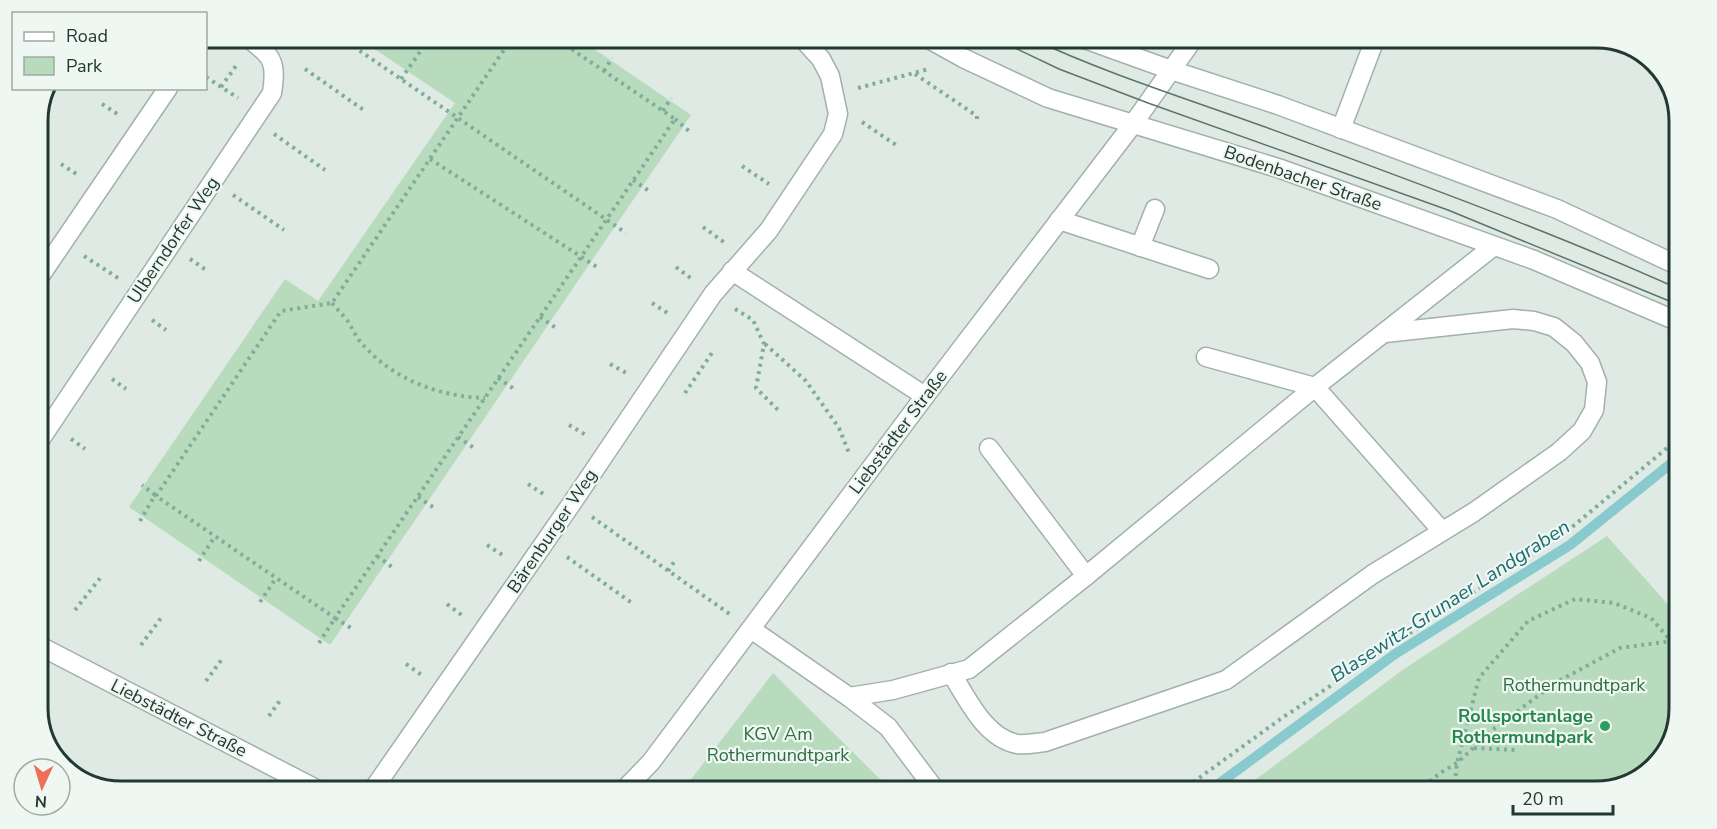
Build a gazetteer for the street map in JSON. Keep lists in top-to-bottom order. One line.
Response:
{"streets":{"street":["Bodenbacher Straße","Ulberndorfer Weg","Liebstädter Straße","Bärenburger Weg"]},"crossings":[["Bodenbacher Straße","Liebstädter Straße"]],"water":["Blasewitz‐Grunaer Landgraben"],"parks":["Rothermundtpark","KGV Am Rothermundtpark"],"places":["Rollsportanlage Rothermundpark"],"legend":["Road","Park"],"scale_bar":"20 m","north":"bottom"}
